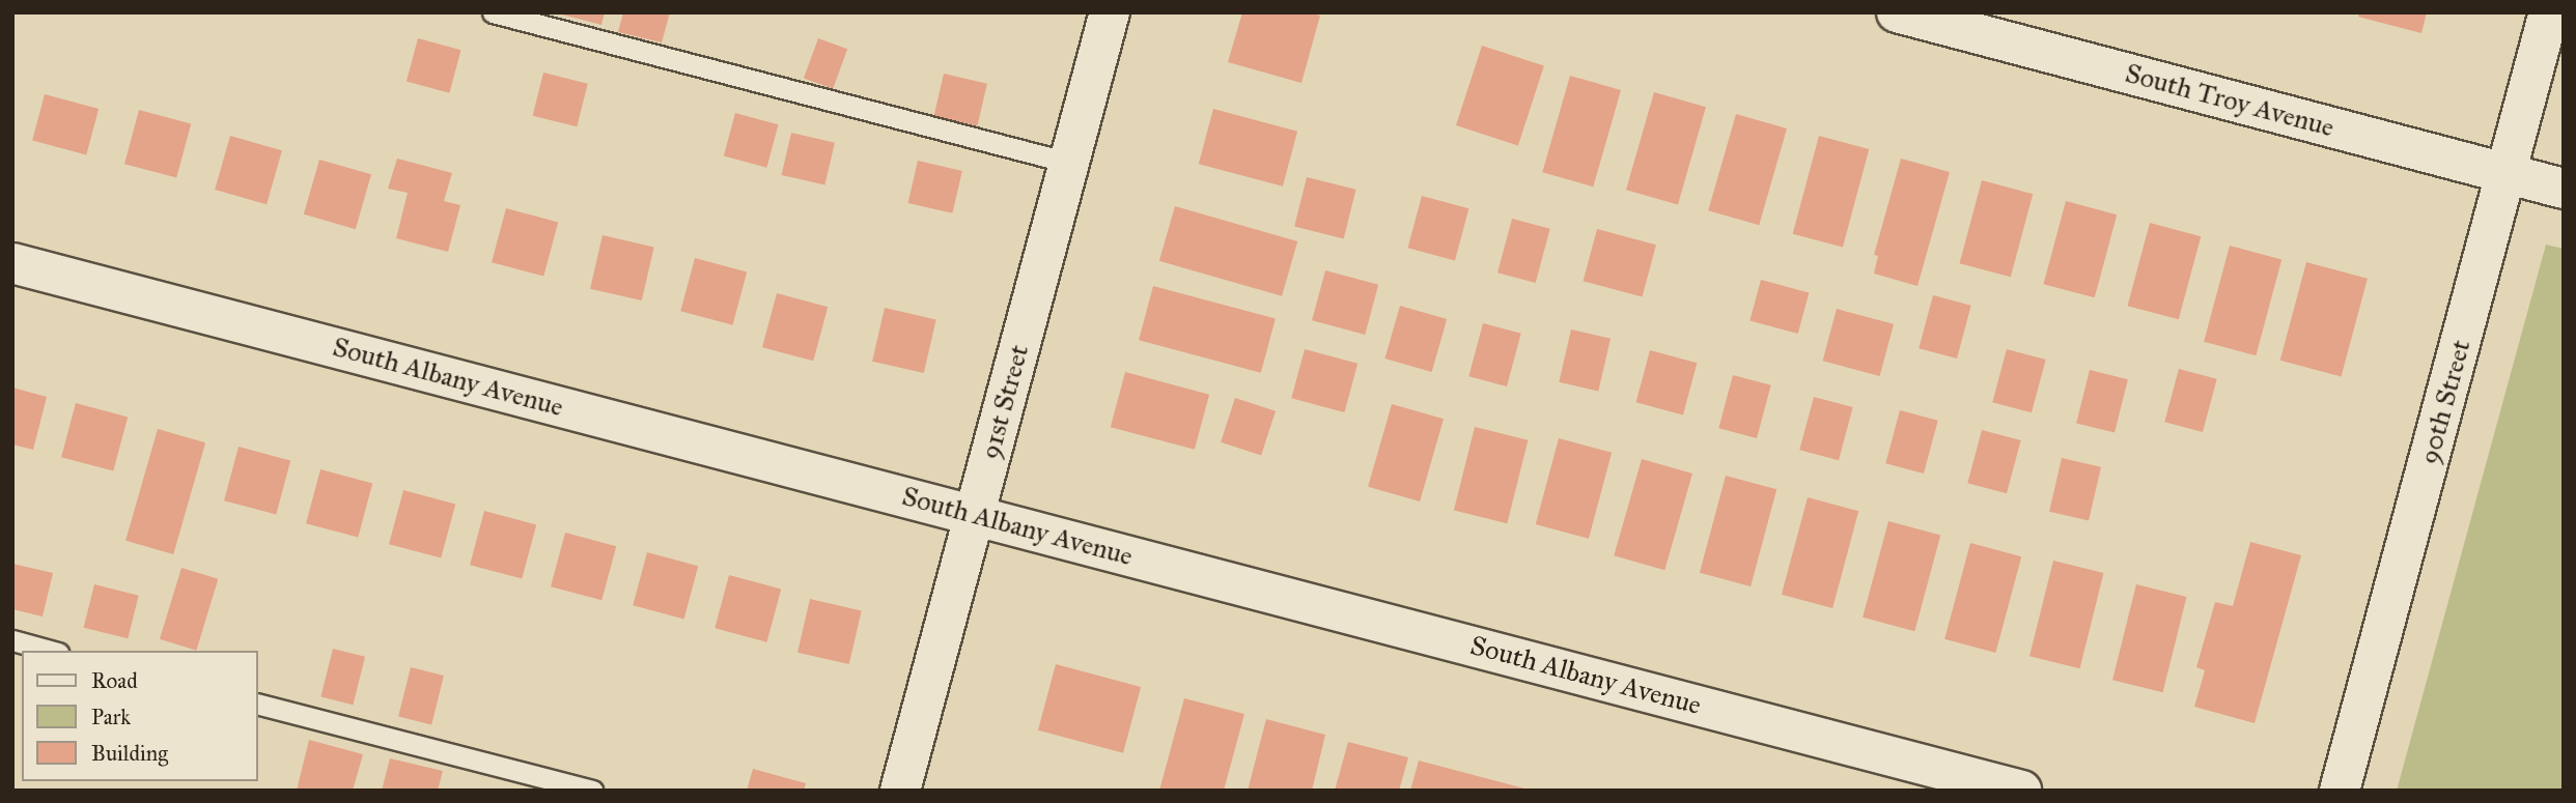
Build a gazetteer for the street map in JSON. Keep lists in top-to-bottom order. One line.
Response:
{"streets":{"street":["South Troy Avenue","South Albany Avenue","91st Street","90th Street"]},"crossings":[["South Troy Avenue","90th Street"],["South Albany Avenue","91st Street"]],"legend":["Road","Park","Building"]}
